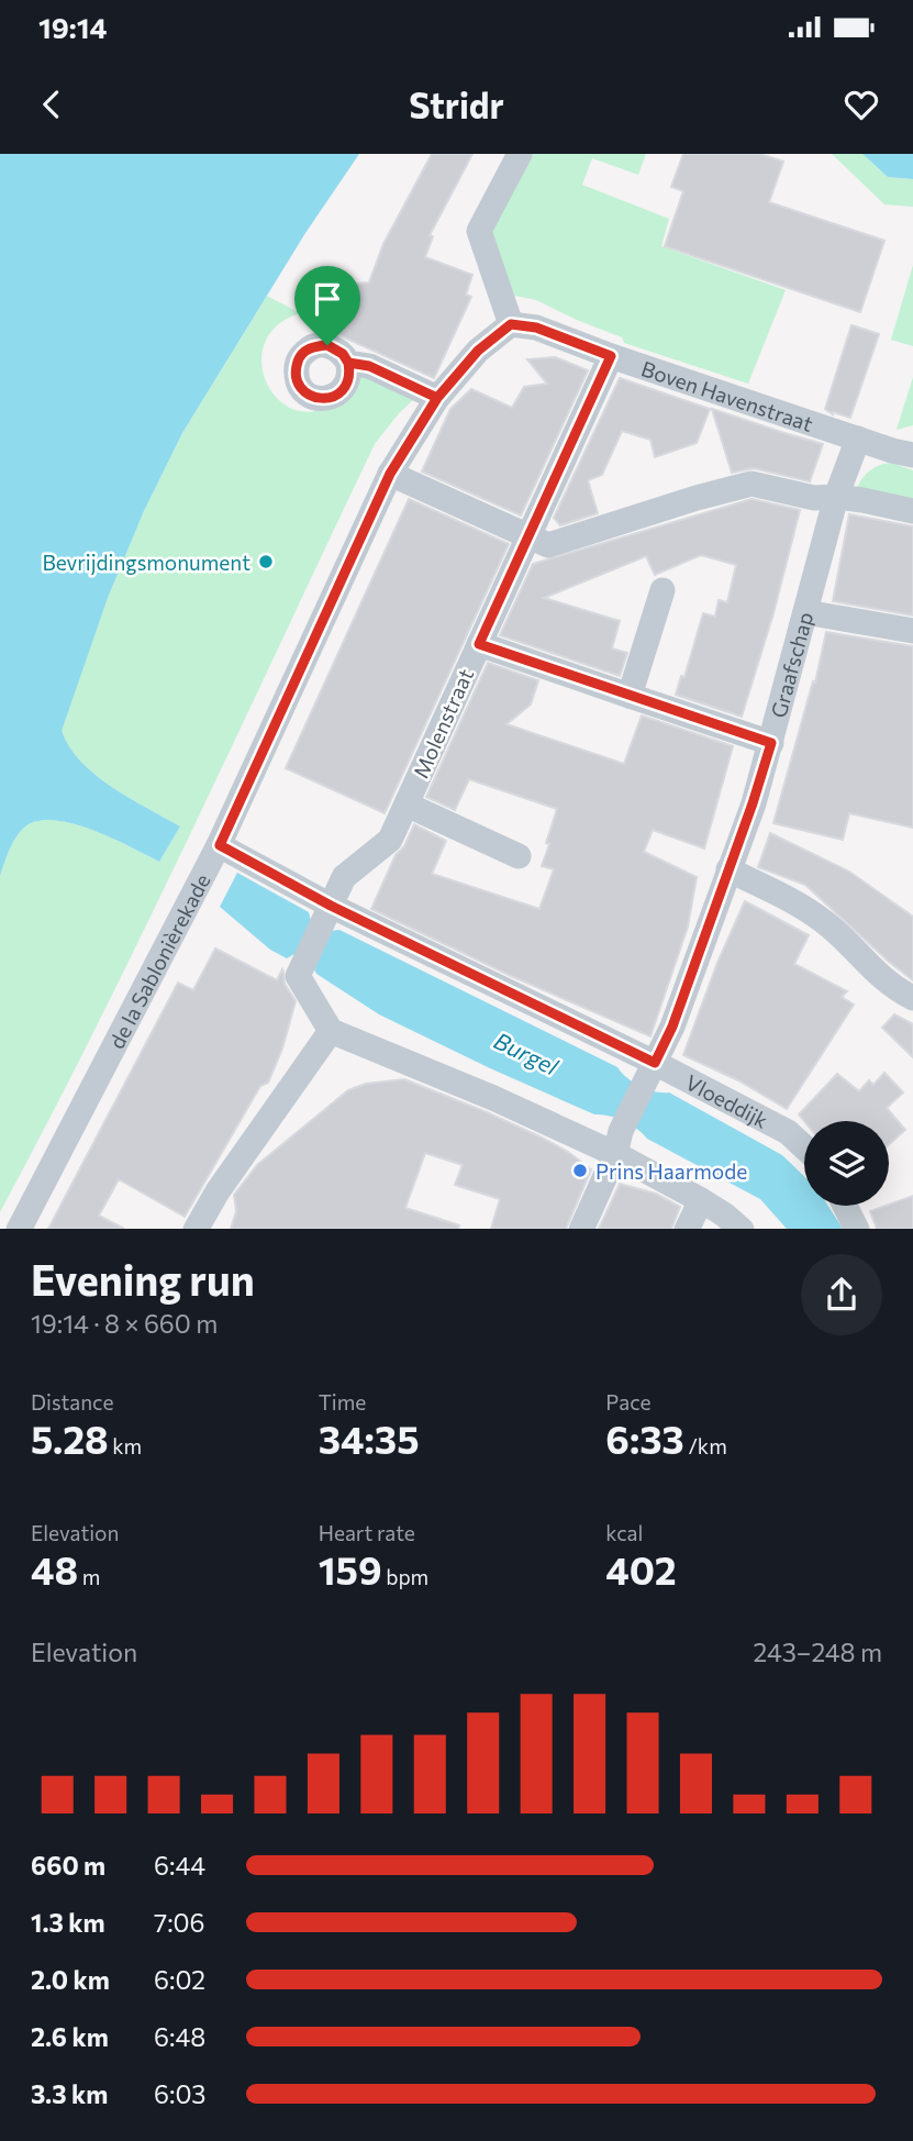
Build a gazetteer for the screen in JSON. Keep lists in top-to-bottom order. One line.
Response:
{"streets":{"street":["Boven Havenstraat","Graafschap","Molenstraat","de la Sablonièrekade","Vloeddijk"]},"crossings":[["Boven Havenstraat","Graafschap"],["Boven Havenstraat","Molenstraat"],["Boven Havenstraat","de la Sablonièrekade"],["Graafschap","Vloeddijk"],["Molenstraat","Vloeddijk"],["de la Sablonièrekade","Vloeddijk"]],"water":["Burgel"],"places":["Bevrijdingsmonument","Prins Haarmode"],"page":{"status":"19:14","header":"Stridr","heading":["Evening run","19:14 · 8 × 660 m"],"stats":[["Distance","5.28 km"],["Time","34:35"],["Pace","6:33 /km"],["Elevation","48 m"],["Heart rate","159 bpm"],["kcal","402"]],"chart":["Elevation","243–248 m"],"list":[{"name":"660 m","note":"6:44"},{"name":"1.3 km","note":"7:06"},{"name":"2.0 km","note":"6:02"},{"name":"2.6 km","note":"6:48"},{"name":"3.3 km","note":"6:03"}]}}
